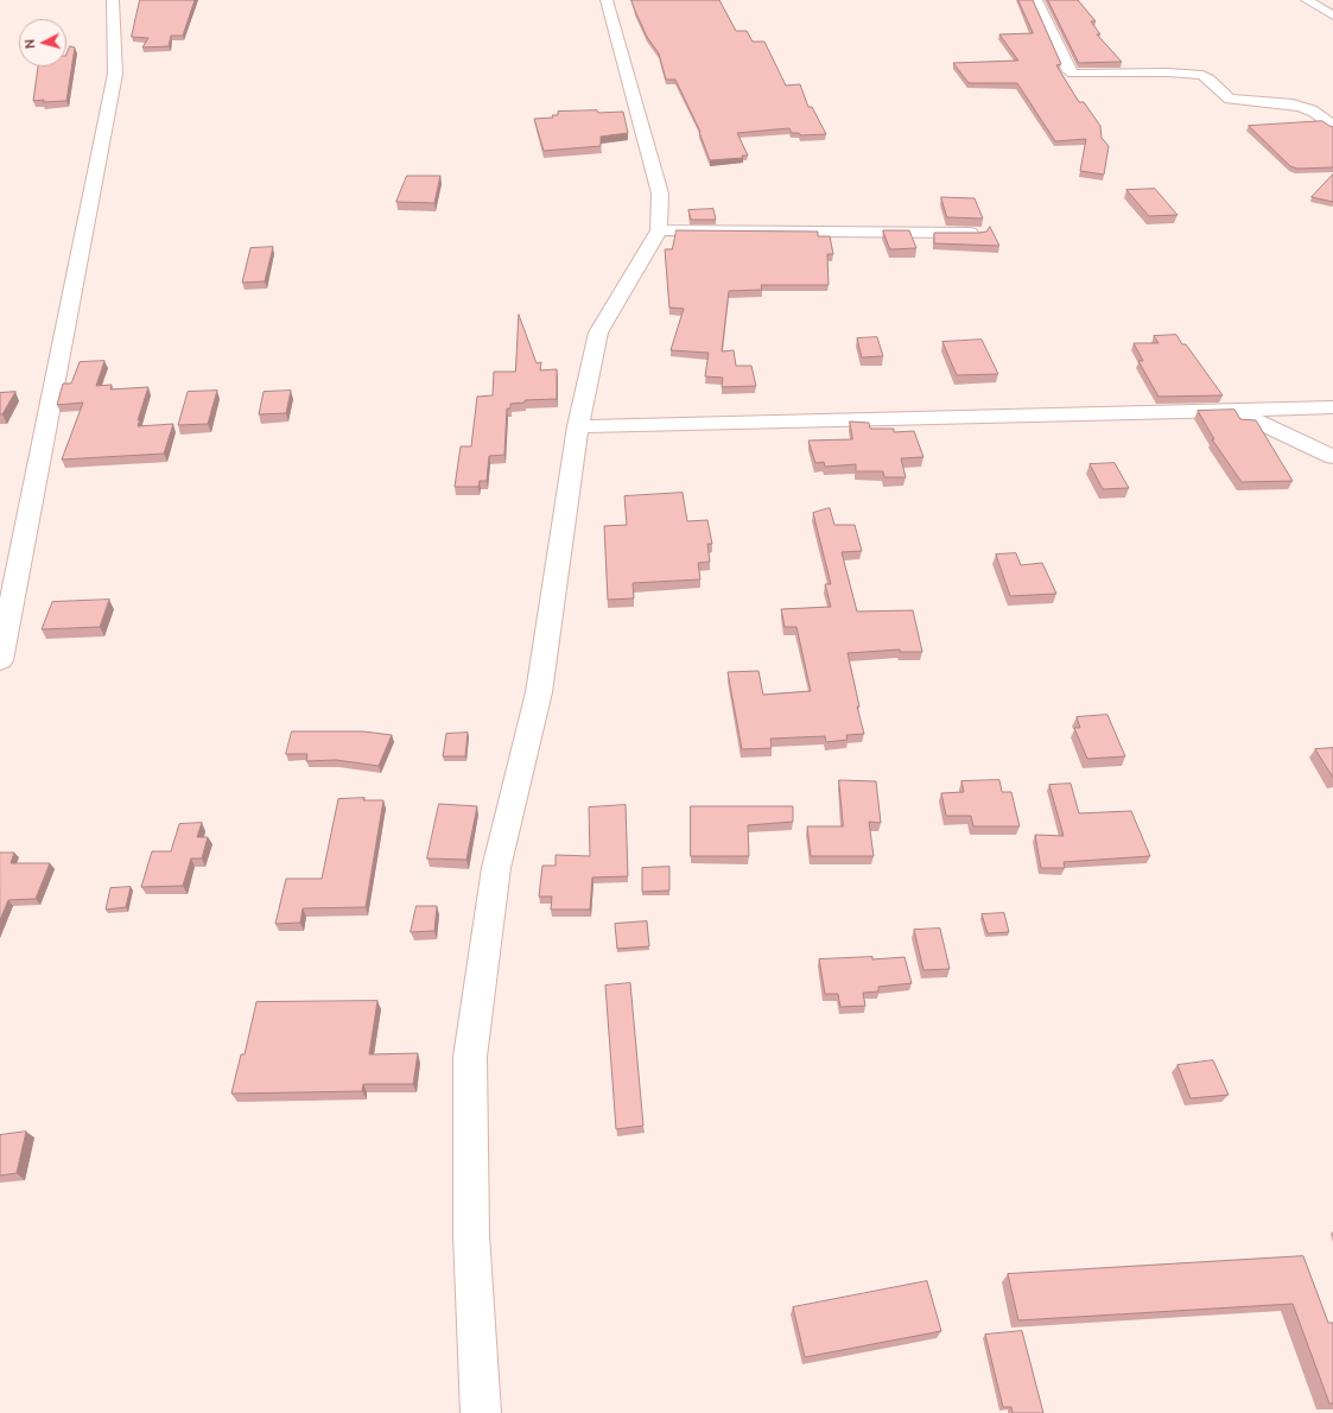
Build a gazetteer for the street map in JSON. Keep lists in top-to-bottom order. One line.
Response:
{"north":"left"}
